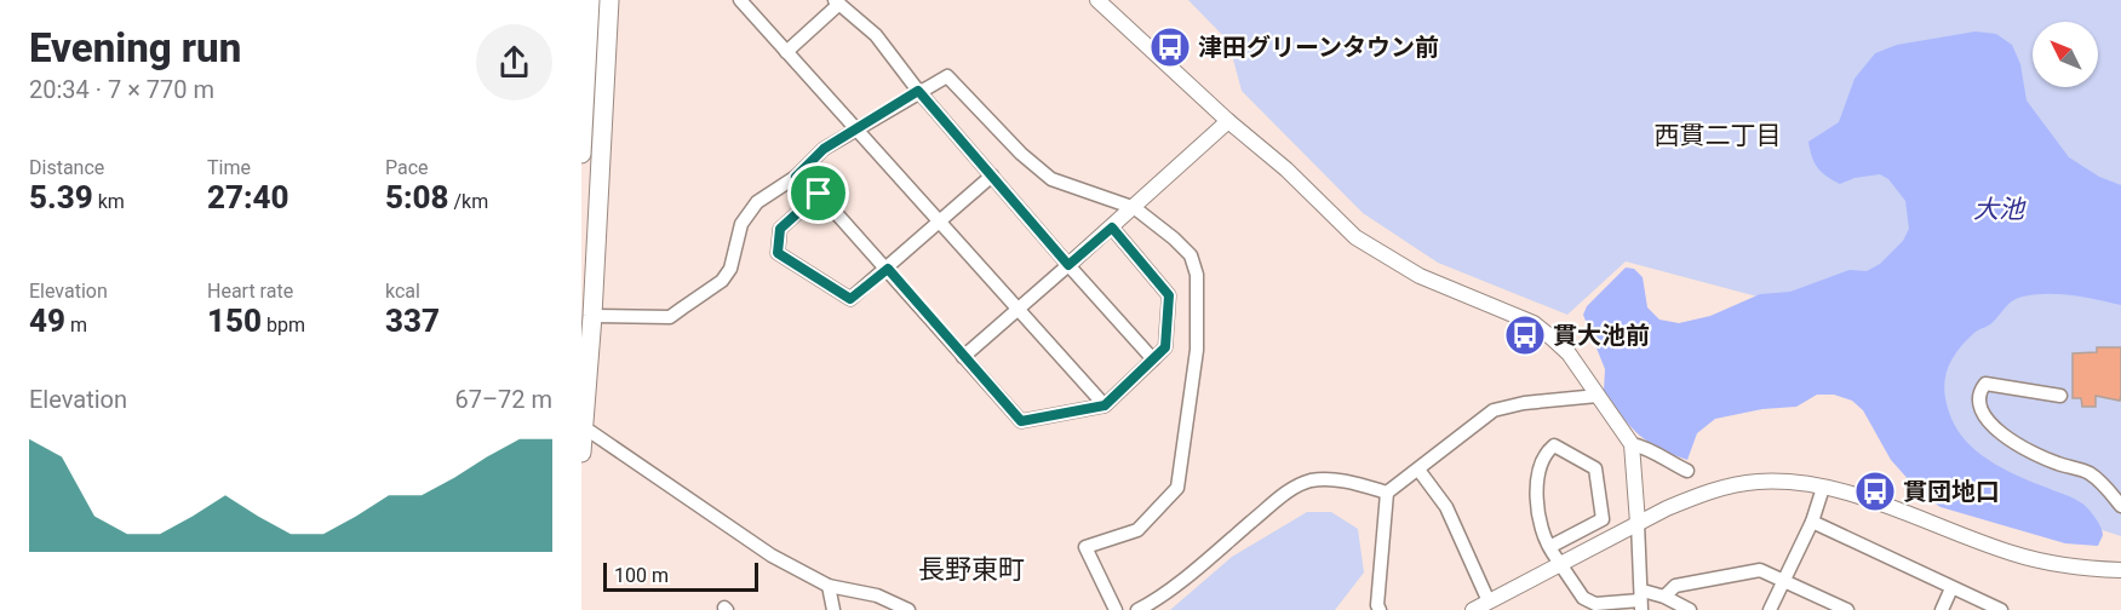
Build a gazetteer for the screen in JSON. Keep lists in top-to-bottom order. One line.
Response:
{"districts":["西貫二丁目","長野東町"],"water":["大池"],"places":{"bus stop":["津田グリーンタウン前","貫大池前","貫団地口"]},"scale_bar":"100 m","north":"top left","page":{"heading":["Evening run","20:34 · 7 × 770 m"],"stats":[["Distance","5.39 km"],["Time","27:40"],["Pace","5:08 /km"],["Elevation","49 m"],["Heart rate","150 bpm"],["kcal","337"]],"chart":["Elevation","67–72 m"],"scale":"100 m"}}
